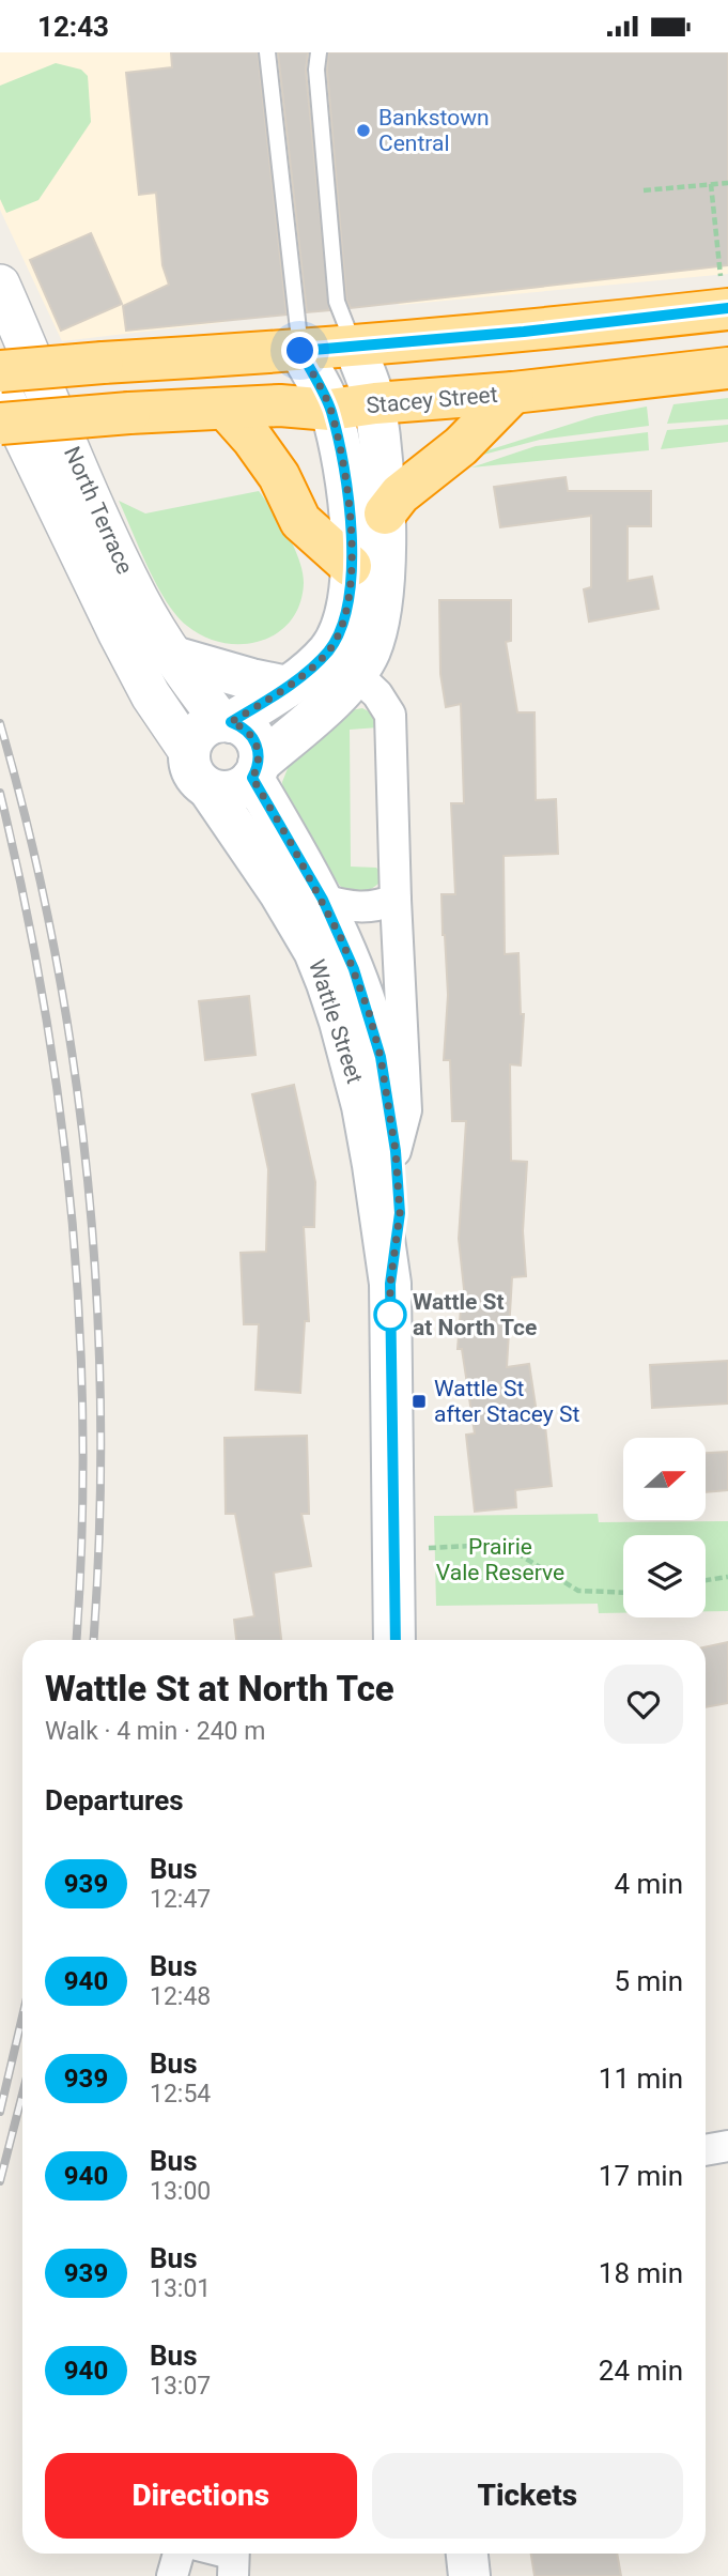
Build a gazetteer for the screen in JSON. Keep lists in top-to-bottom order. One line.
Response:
{"streets":{"highway":["Stacey Street"],"main road":["Wattle Street"],"street":["North Terrace"]},"crossings":[["North Terrace","Wattle Street"]],"parks":["Prairie Vale Reserve"],"places":{"other":["Bankstown Central","Wattle St at North Tce"],"transit":["Wattle St after Stacey St"]},"lines":["bus line 939"],"north":"right","page":{"status":"12:43","heading":[["Wattle St at North Tce","Walk · 4 min · 240 m"],"Departures"],"list":[{"mark":"939","name":"Bus","note":"12:47","value":"4 min"},{"mark":"940","name":"Bus","note":"12:48","value":"5 min"},{"mark":"939","name":"Bus","note":"12:54","value":"11 min"},{"mark":"940","name":"Bus","note":"13:00","value":"17 min"},{"mark":"939","name":"Bus","note":"13:01","value":"18 min"},{"mark":"940","name":"Bus","note":"13:07","value":"24 min"}],"buttons":["Directions","Tickets"]}}
